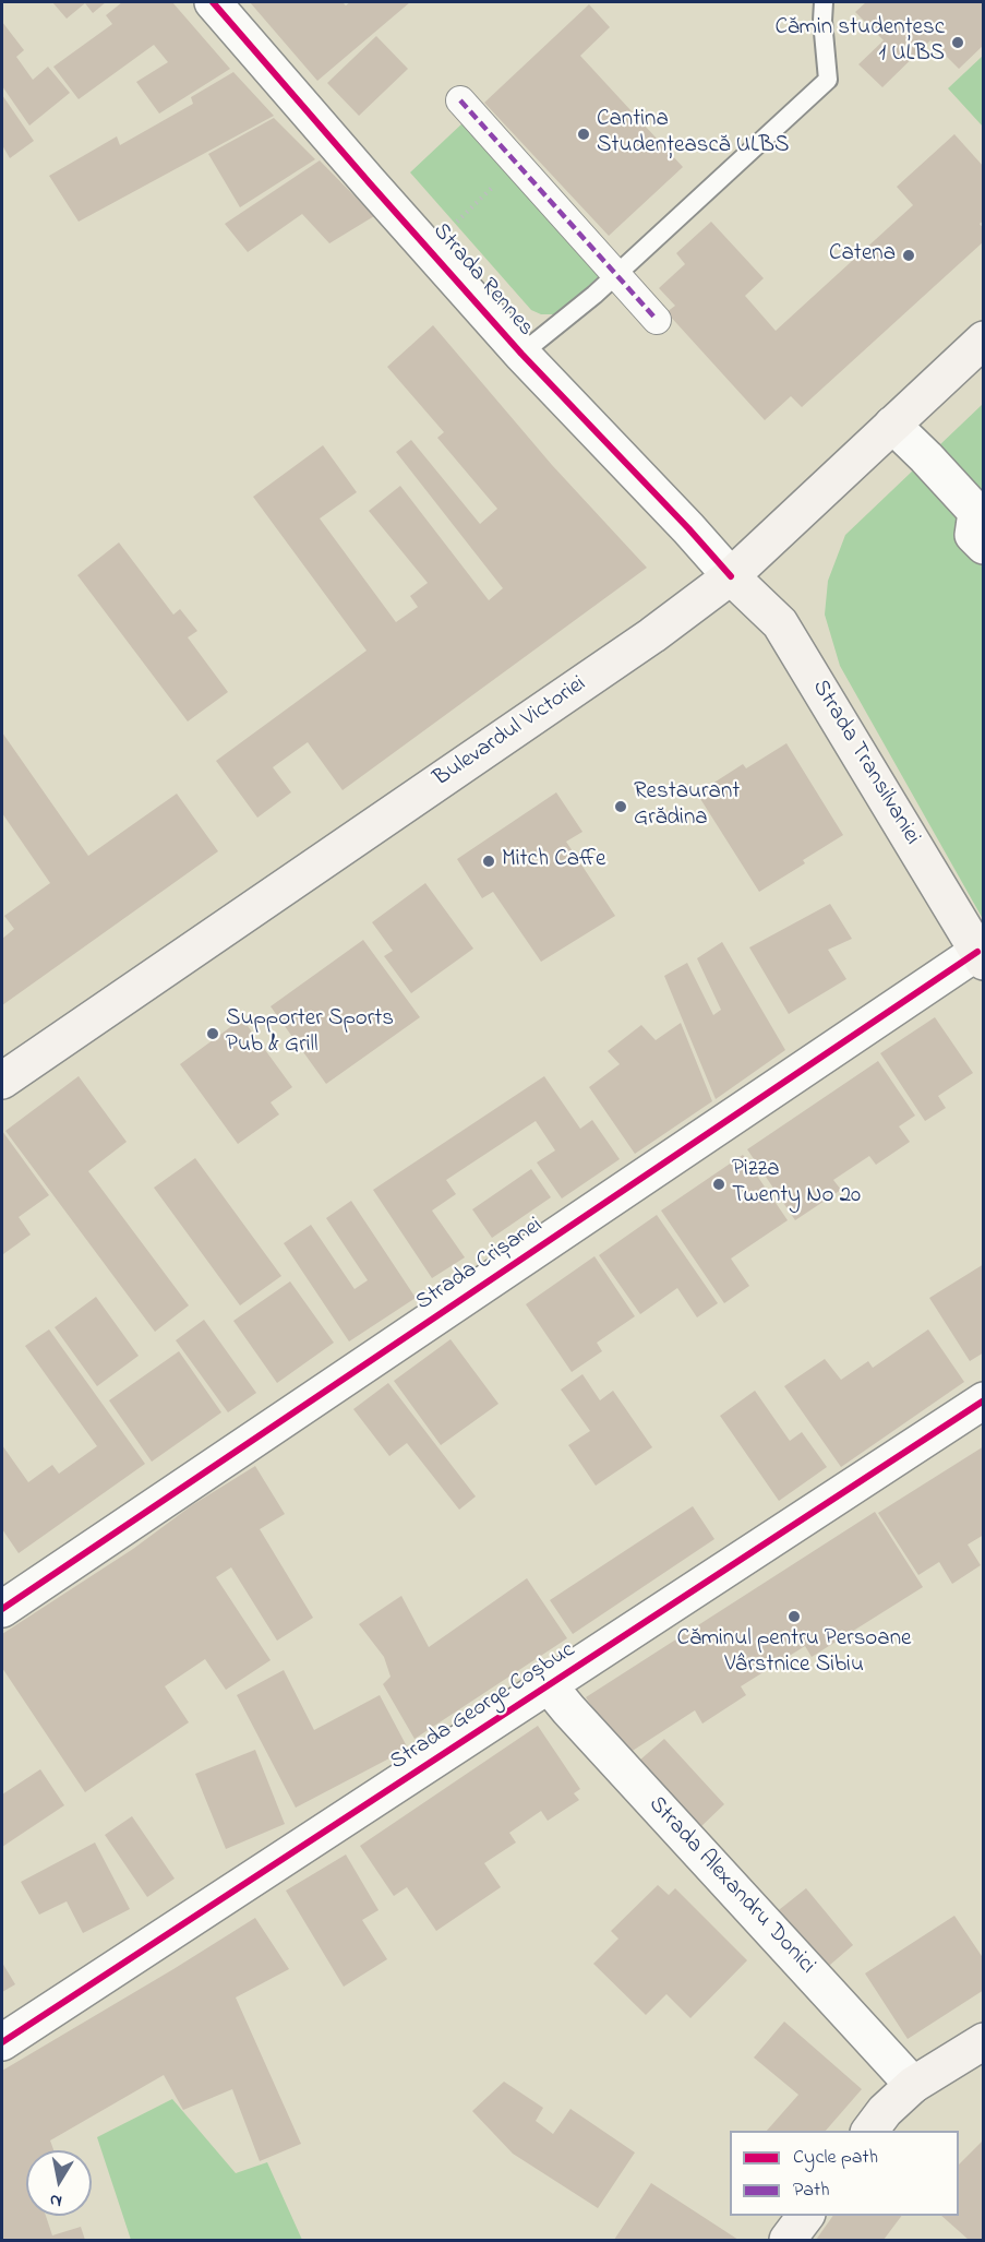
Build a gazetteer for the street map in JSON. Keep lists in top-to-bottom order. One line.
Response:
{"streets":{"main road":["Bulevardul Victoriei","Strada Transilvaniei"],"street":["Strada Rennes","Strada Crișanei","Strada George Coșbuc","Strada Alexandru Donici"]},"crossings":[["Strada Rennes","Bulevardul Victoriei"],["Strada Rennes","Strada Transilvaniei"],["Bulevardul Victoriei","Strada Transilvaniei"],["Strada Transilvaniei","Strada Crișanei"],["Strada George Coșbuc","Strada Alexandru Donici"]],"places":["Cămin studențesc 1 ULBS","Cantina Studențească ULBS","Catena","Restaurant Grădina","Mitch Caffe","Supporter Sports Pub & Grill","Pizza Twenty No 20","Căminul pentru Persoane Vârstnice Sibiu"],"legend":["Cycle path","Path"],"north":"bottom"}
